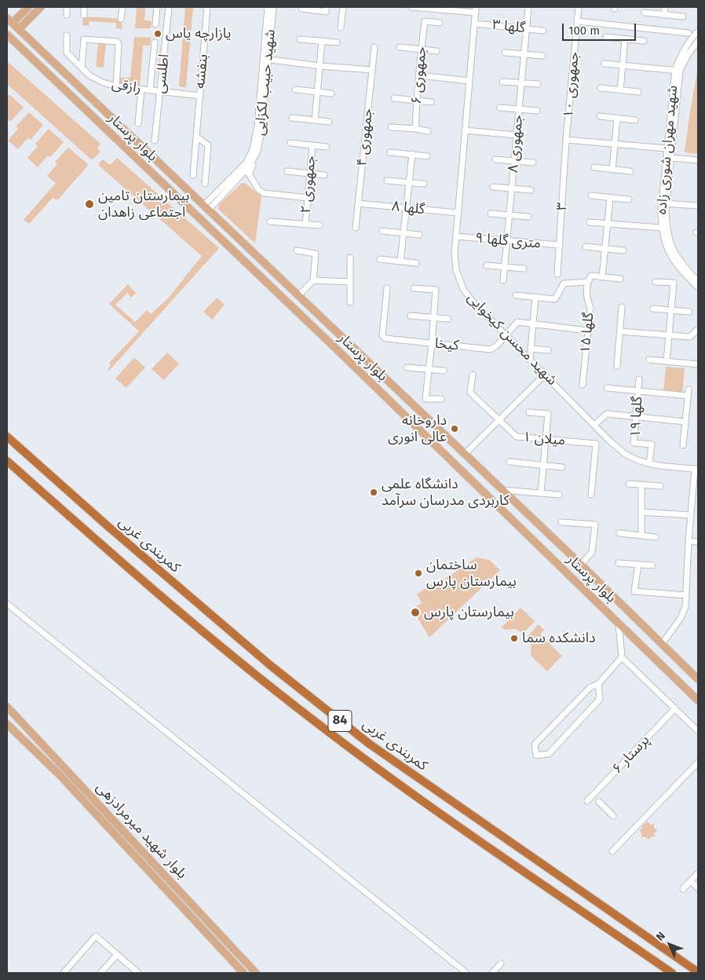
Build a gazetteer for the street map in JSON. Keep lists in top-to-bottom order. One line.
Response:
{"streets":{"highway":["کمربندی غربی","84"],"main road":["بلوار پرستار","بلوار شهید میرمرادزهی"],"street":["گلها ۳","بنفشه","اطلسی","جمهوری ۶","شهید حبیب لکزایی","جمهوری ۱۰","رازقی","جمهوری ۴","جمهوری ۸","شهید مهران شوری زاده","جمهوری ۲","۳","گلها ۸","۹ متری گلها","گلها ۱۵","شهید محسن کیخوایی","کیخا","گلها ۱۹","میلان ۱","پرستار ۶"]},"crossings":[["گلها ۳","جمهوری ۸"],["گلها ۳","شهید محسن کیخوایی"],["بنفشه","رازقی"],["اطلسی","رازقی"],["شهید حبیب لکزایی","بلوار پرستار"],["جمهوری ۱۰","۳"],["جمهوری ۴","گلها ۸"],["جمهوری ۸","۹ متری گلها"],["۳","۹ متری گلها"],["گلها ۸","شهید محسن کیخوایی"],["۹ متری گلها","شهید محسن کیخوایی"],["شهید محسن کیخوایی","کیخا"],["شهید محسن کیخوایی","گلها ۱۹"]],"places":["یازارچه یاس","بیمارستان تامین اجتماعی زاهدان","داروخانه عالی انوری","دانشگاه علمی کاربردی مدرسان سرآمد","ساختمان بیمارستان پارس","بیمارستان پارس","دانشکده سما"],"scale_bar":"100 m","north":"top left"}
